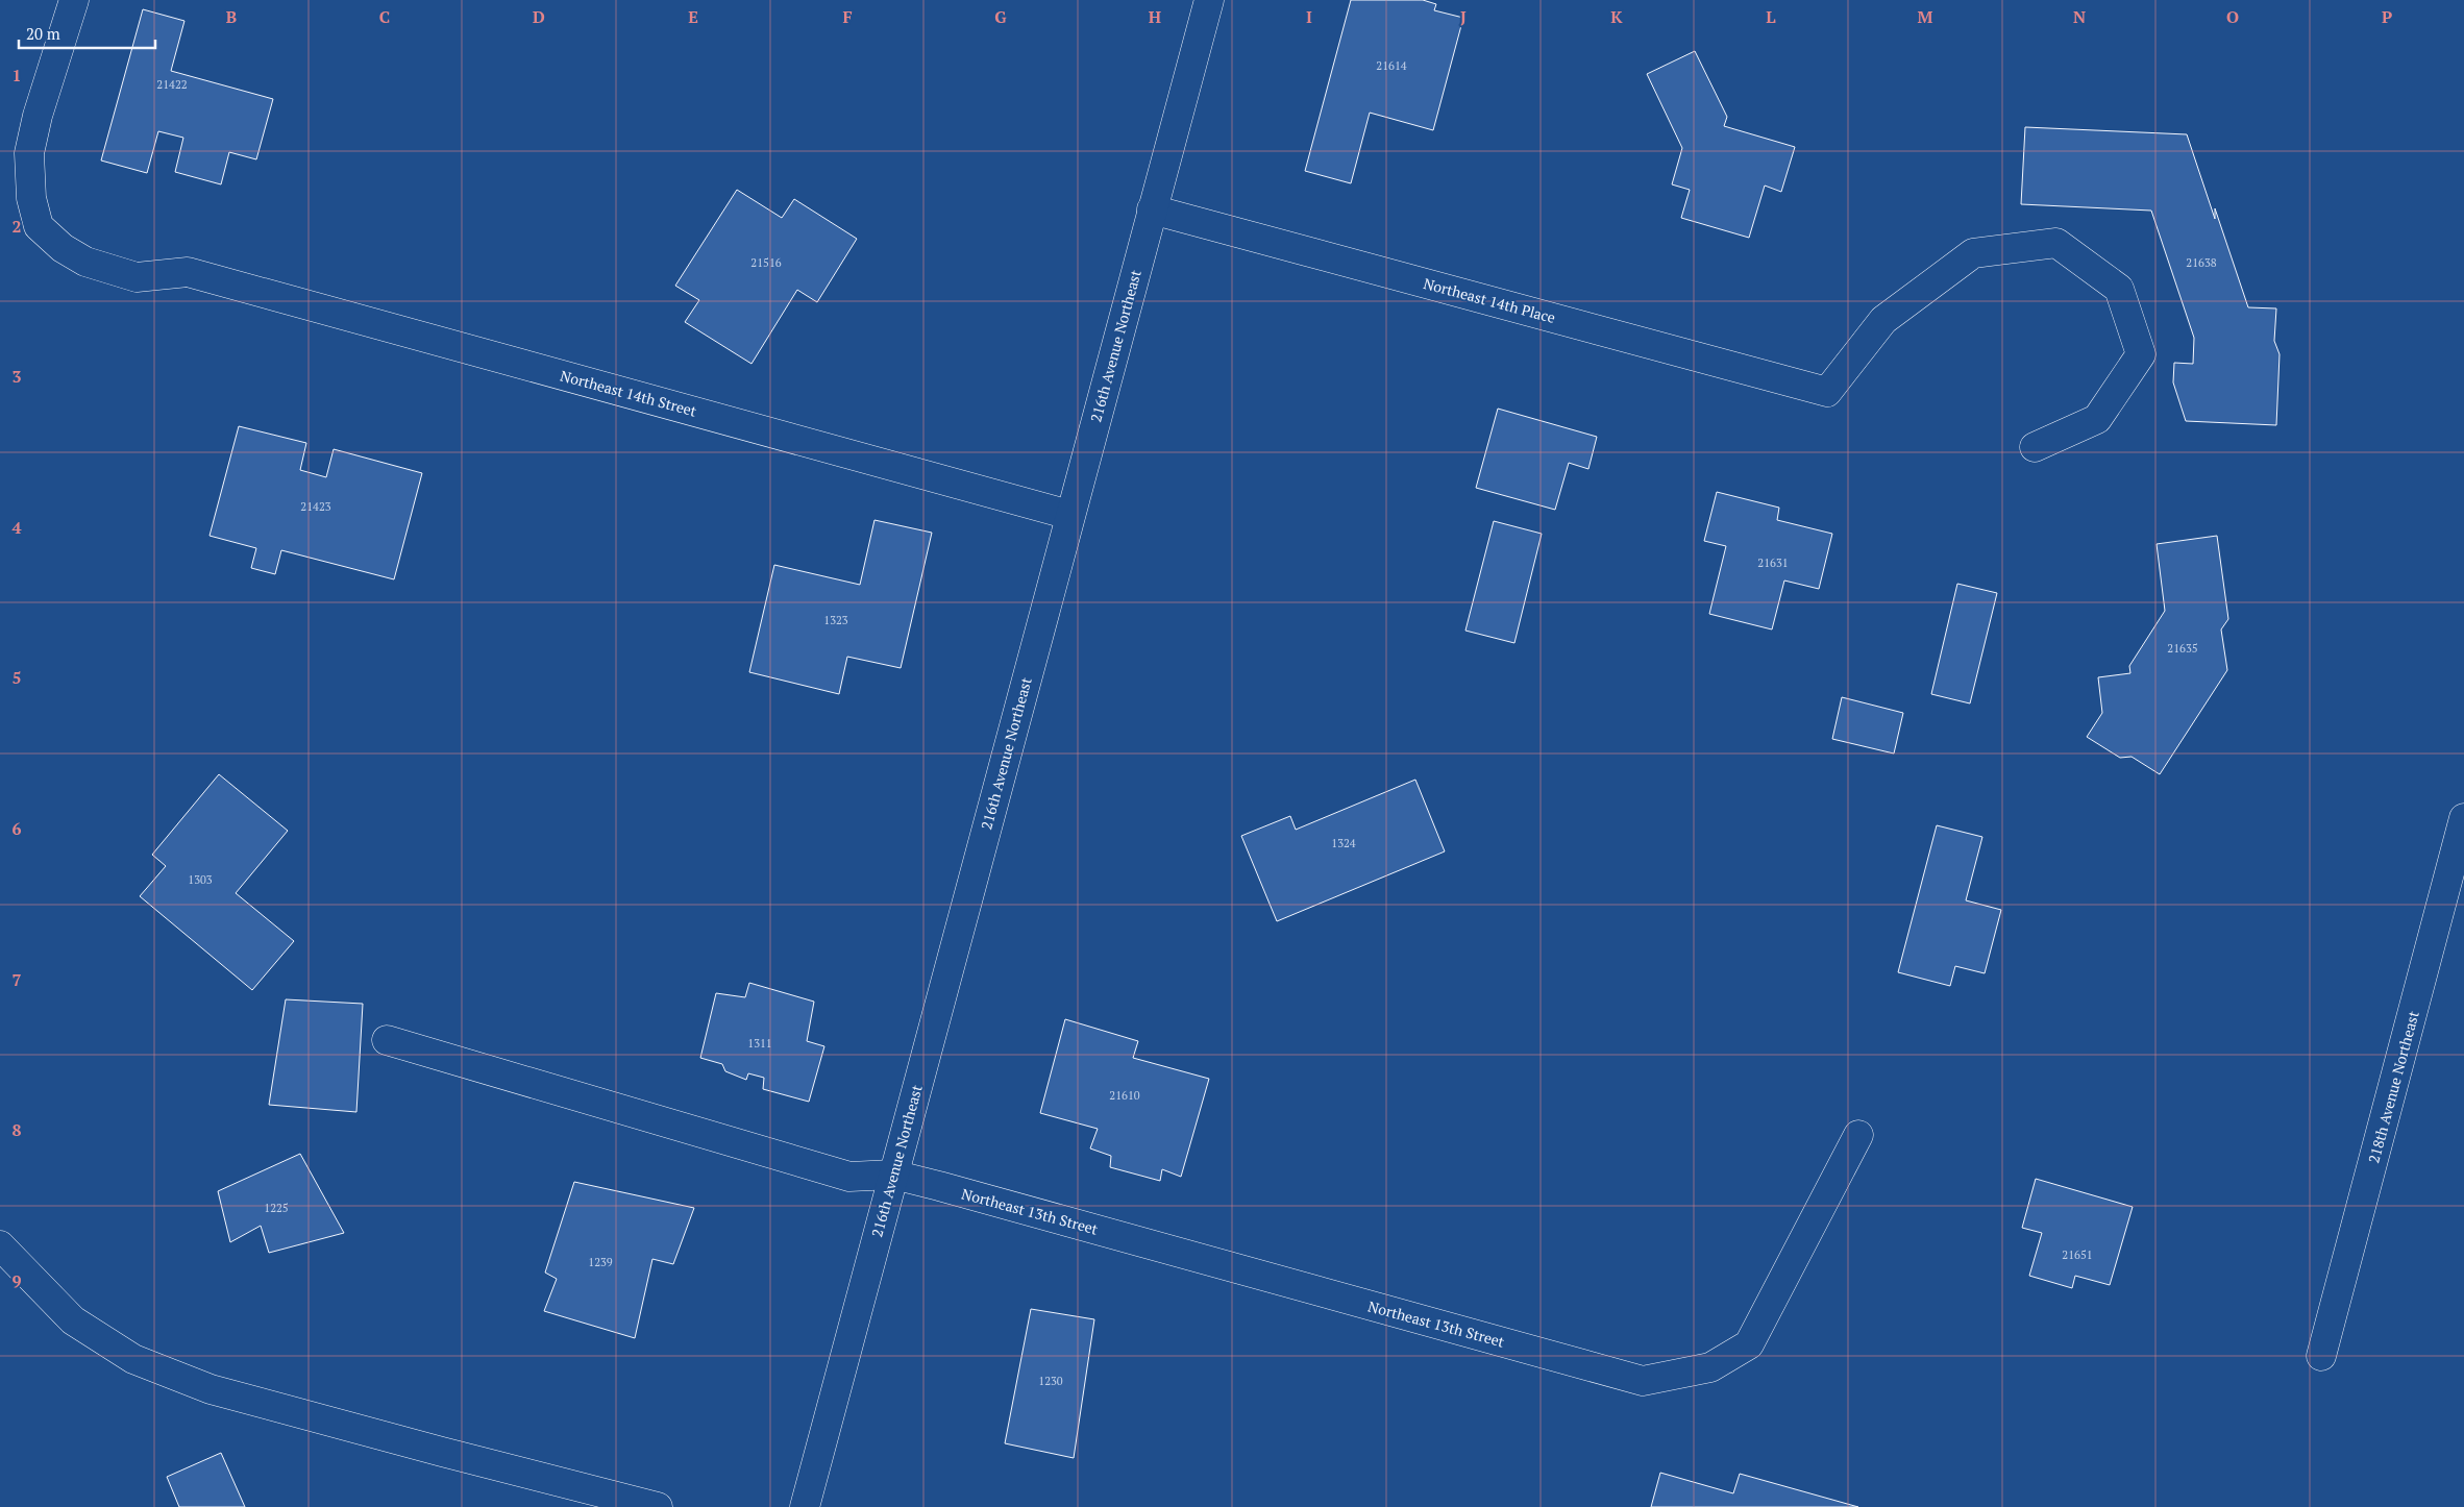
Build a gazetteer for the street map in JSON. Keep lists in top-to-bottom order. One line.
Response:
{"streets":{"street":["Northeast 14th Place","216th Avenue Northeast","Northeast 14th Street","218th Avenue Northeast","Northeast 13th Street"]},"crossings":[["Northeast 14th Place","216th Avenue Northeast"],["216th Avenue Northeast","Northeast 14th Street"],["216th Avenue Northeast","Northeast 13th Street"]],"house_numbers":["21614","21422","21516","21638","21423","21631","1323","21635","1324","1303","1311","21610","1225","21651","1239","1230"],"scale_bar":"20 m","grid":{"columns":["B","C","D","E","F","G","H","I","J","K","L","M","N","O","P"],"rows":["1","2","3","4","5","6","7","8","9"]}}
